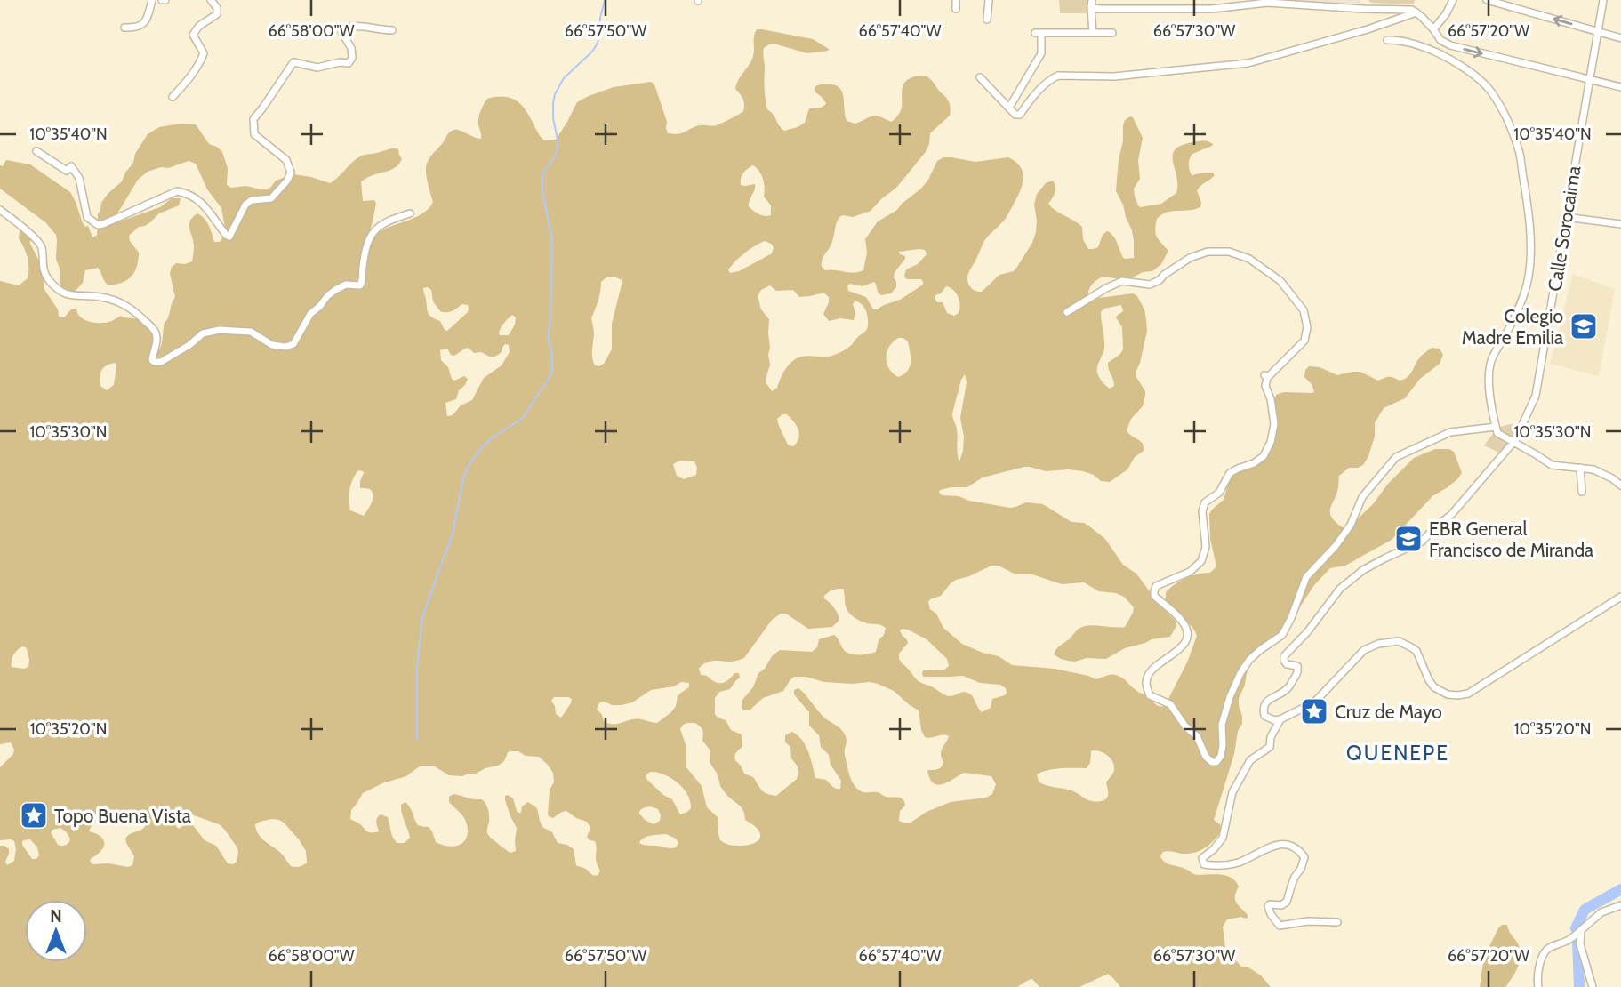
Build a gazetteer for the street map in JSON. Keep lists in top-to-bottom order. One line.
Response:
{"streets":{"street":["Calle Sorocaima"]},"districts":["QUENEPE"],"places":{"school or university":["Colegio Madre Emilia","EBR General Francisco de Miranda"],"place":["Cruz de Mayo","Topo Buena Vista"]},"north":"top","coordinates":["66°58'00\"W","66°57'50\"W","66°57'40\"W","66°57'30\"W","66°57'20\"W","10°35'40\"N","10°35'30\"N","10°35'20\"N"]}
